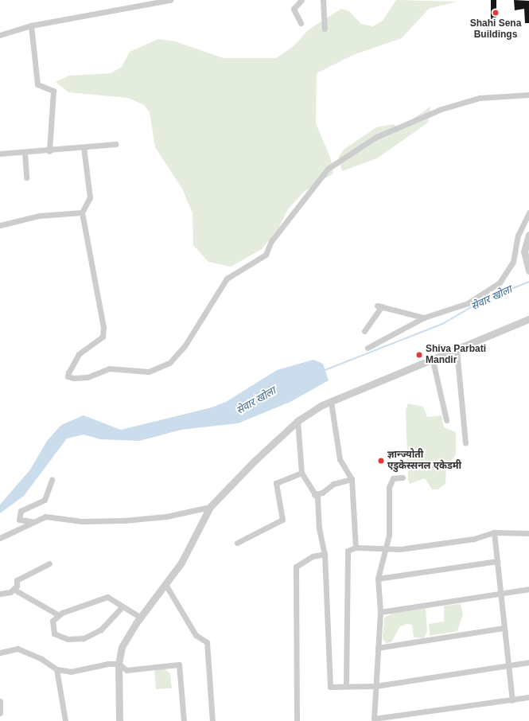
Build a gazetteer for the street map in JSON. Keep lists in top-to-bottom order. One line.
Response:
{"water":["सेवार खोला"],"places":["Shahi Sena Buildings","Shiva Parbati Mandir","ज्ञान्ज्योती एडुकेस्सनल एकेडमी"]}
